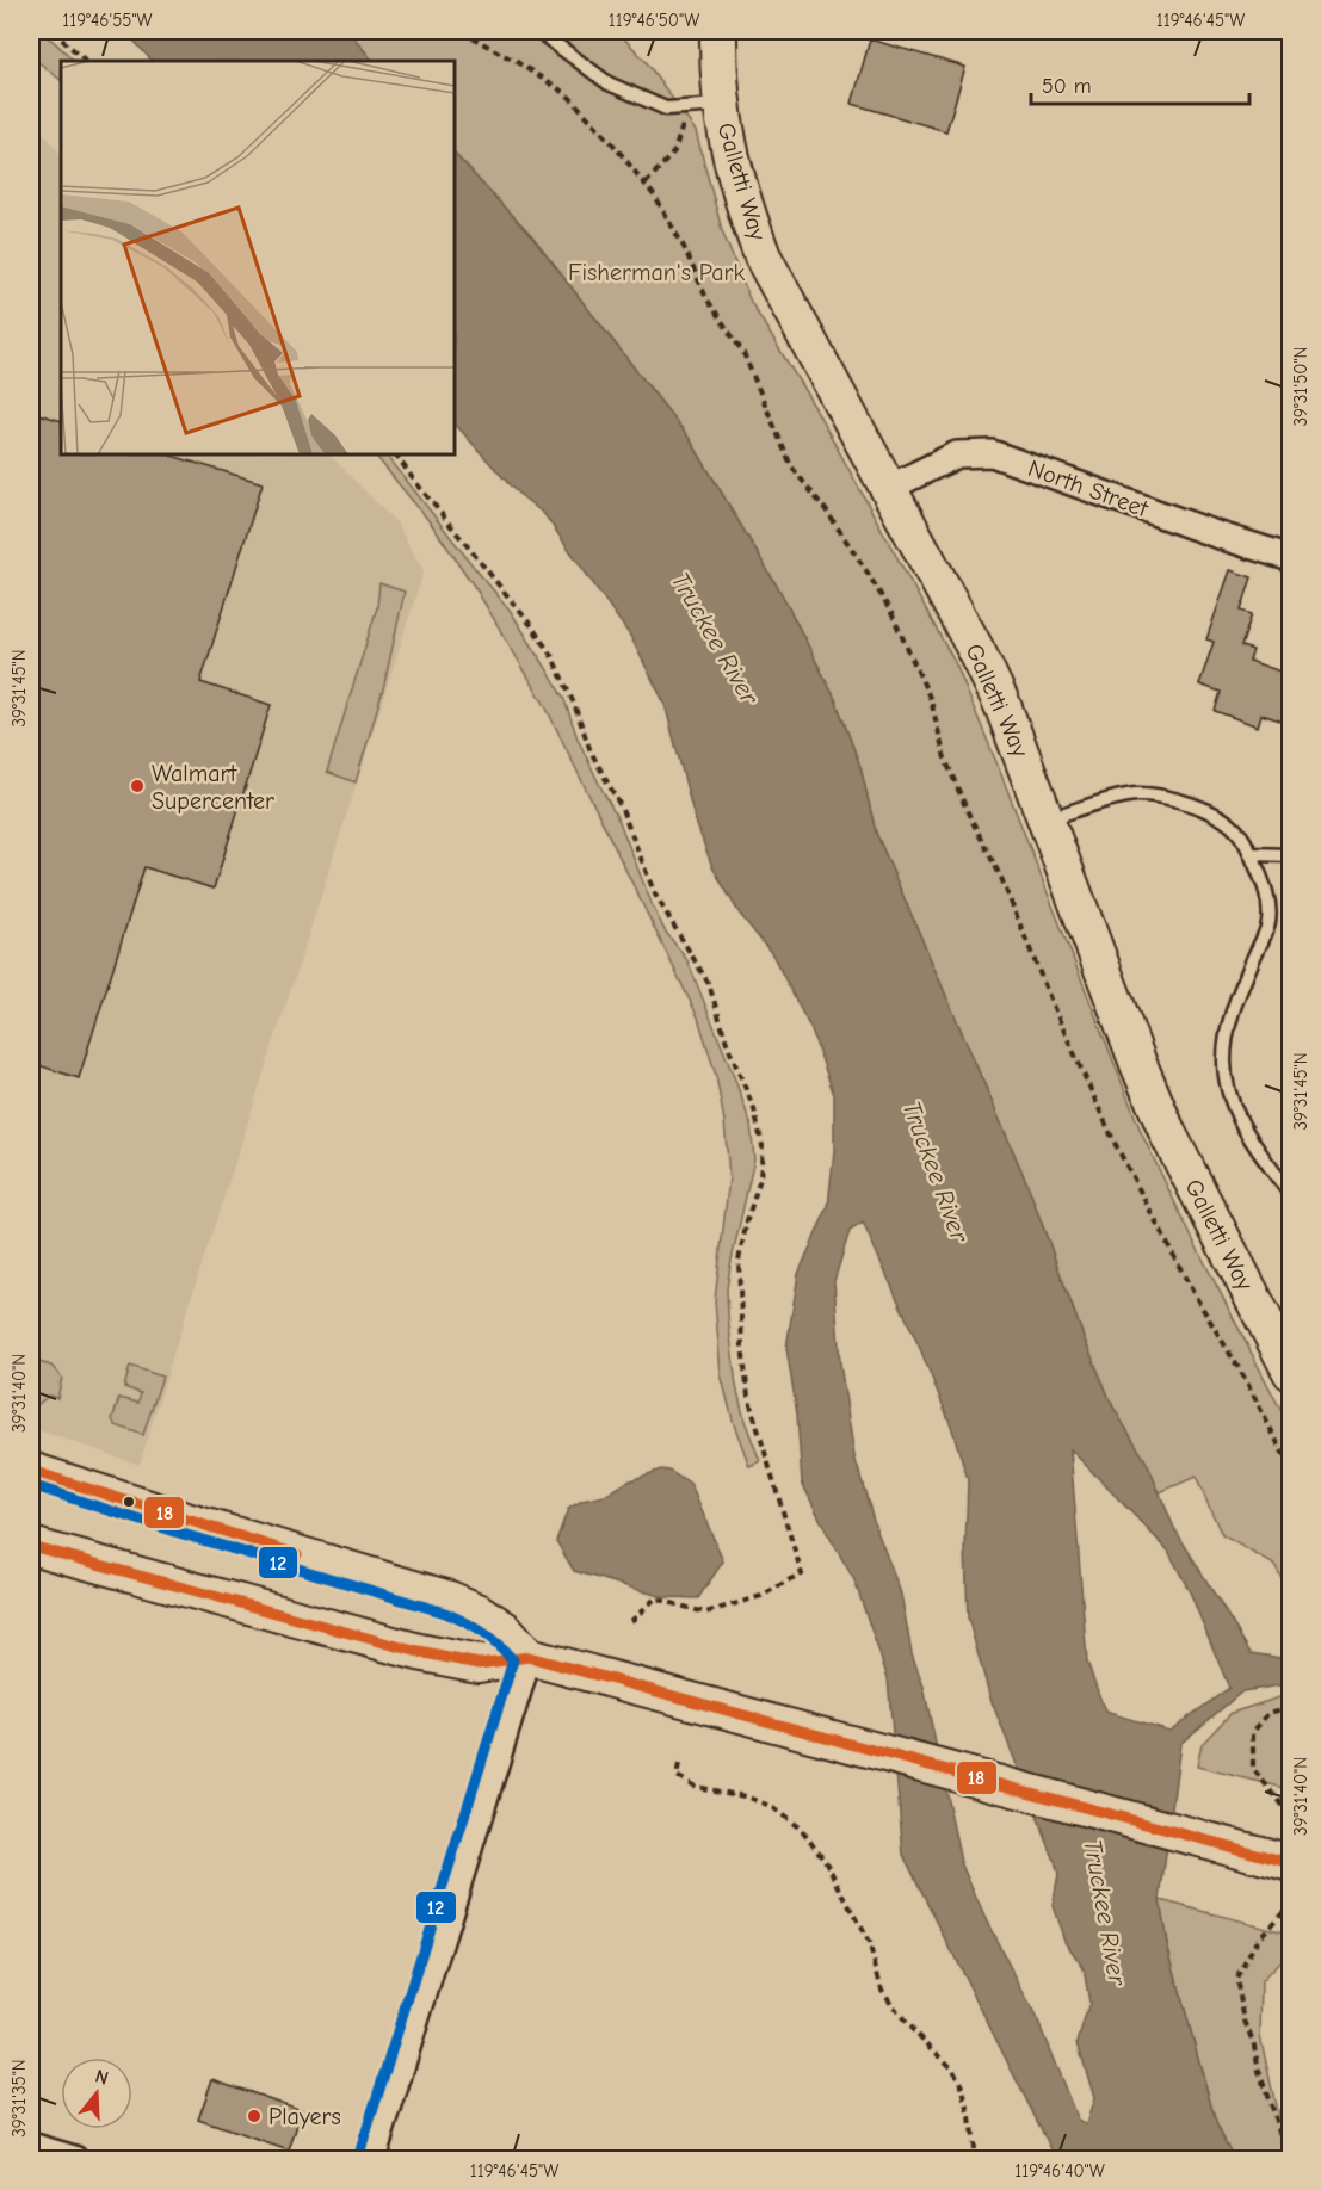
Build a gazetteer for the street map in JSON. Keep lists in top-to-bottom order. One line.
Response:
{"streets":{"main road":["Galletti Way"],"street":["North Street"]},"crossings":[["Galletti Way","North Street"]],"water":["Truckee River"],"parks":["Fisherman's Park"],"places":["Walmart Supercenter","Players"],"lines":["transit line 18","transit line 12"],"scale_bar":"50 m","north":"top","coordinates":["119°46'55\"W","119°46'50\"W","119°46'45\"W","39°31'50\"N","39°31'45\"N","39°31'40\"N","39°31'35\"N","119°46'40\"W"]}
